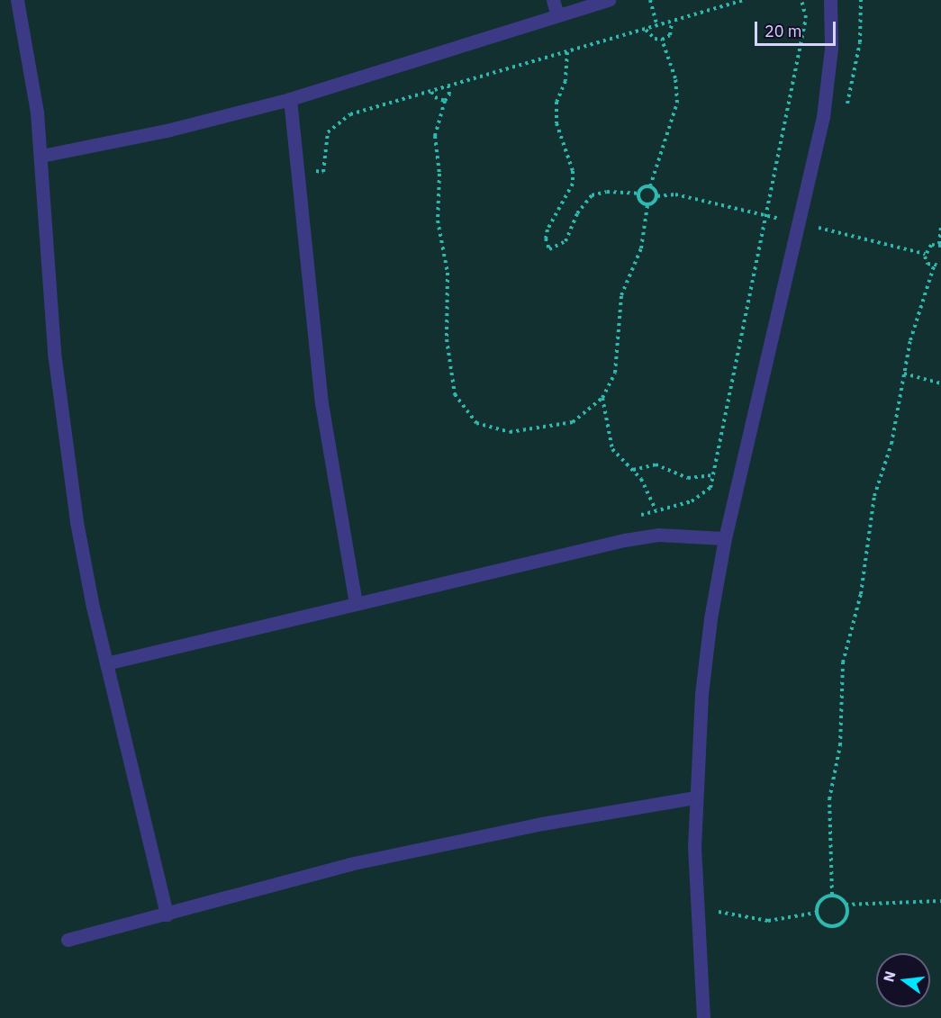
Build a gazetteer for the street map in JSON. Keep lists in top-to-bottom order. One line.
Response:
{"scale_bar":"20 m","north":"left"}
